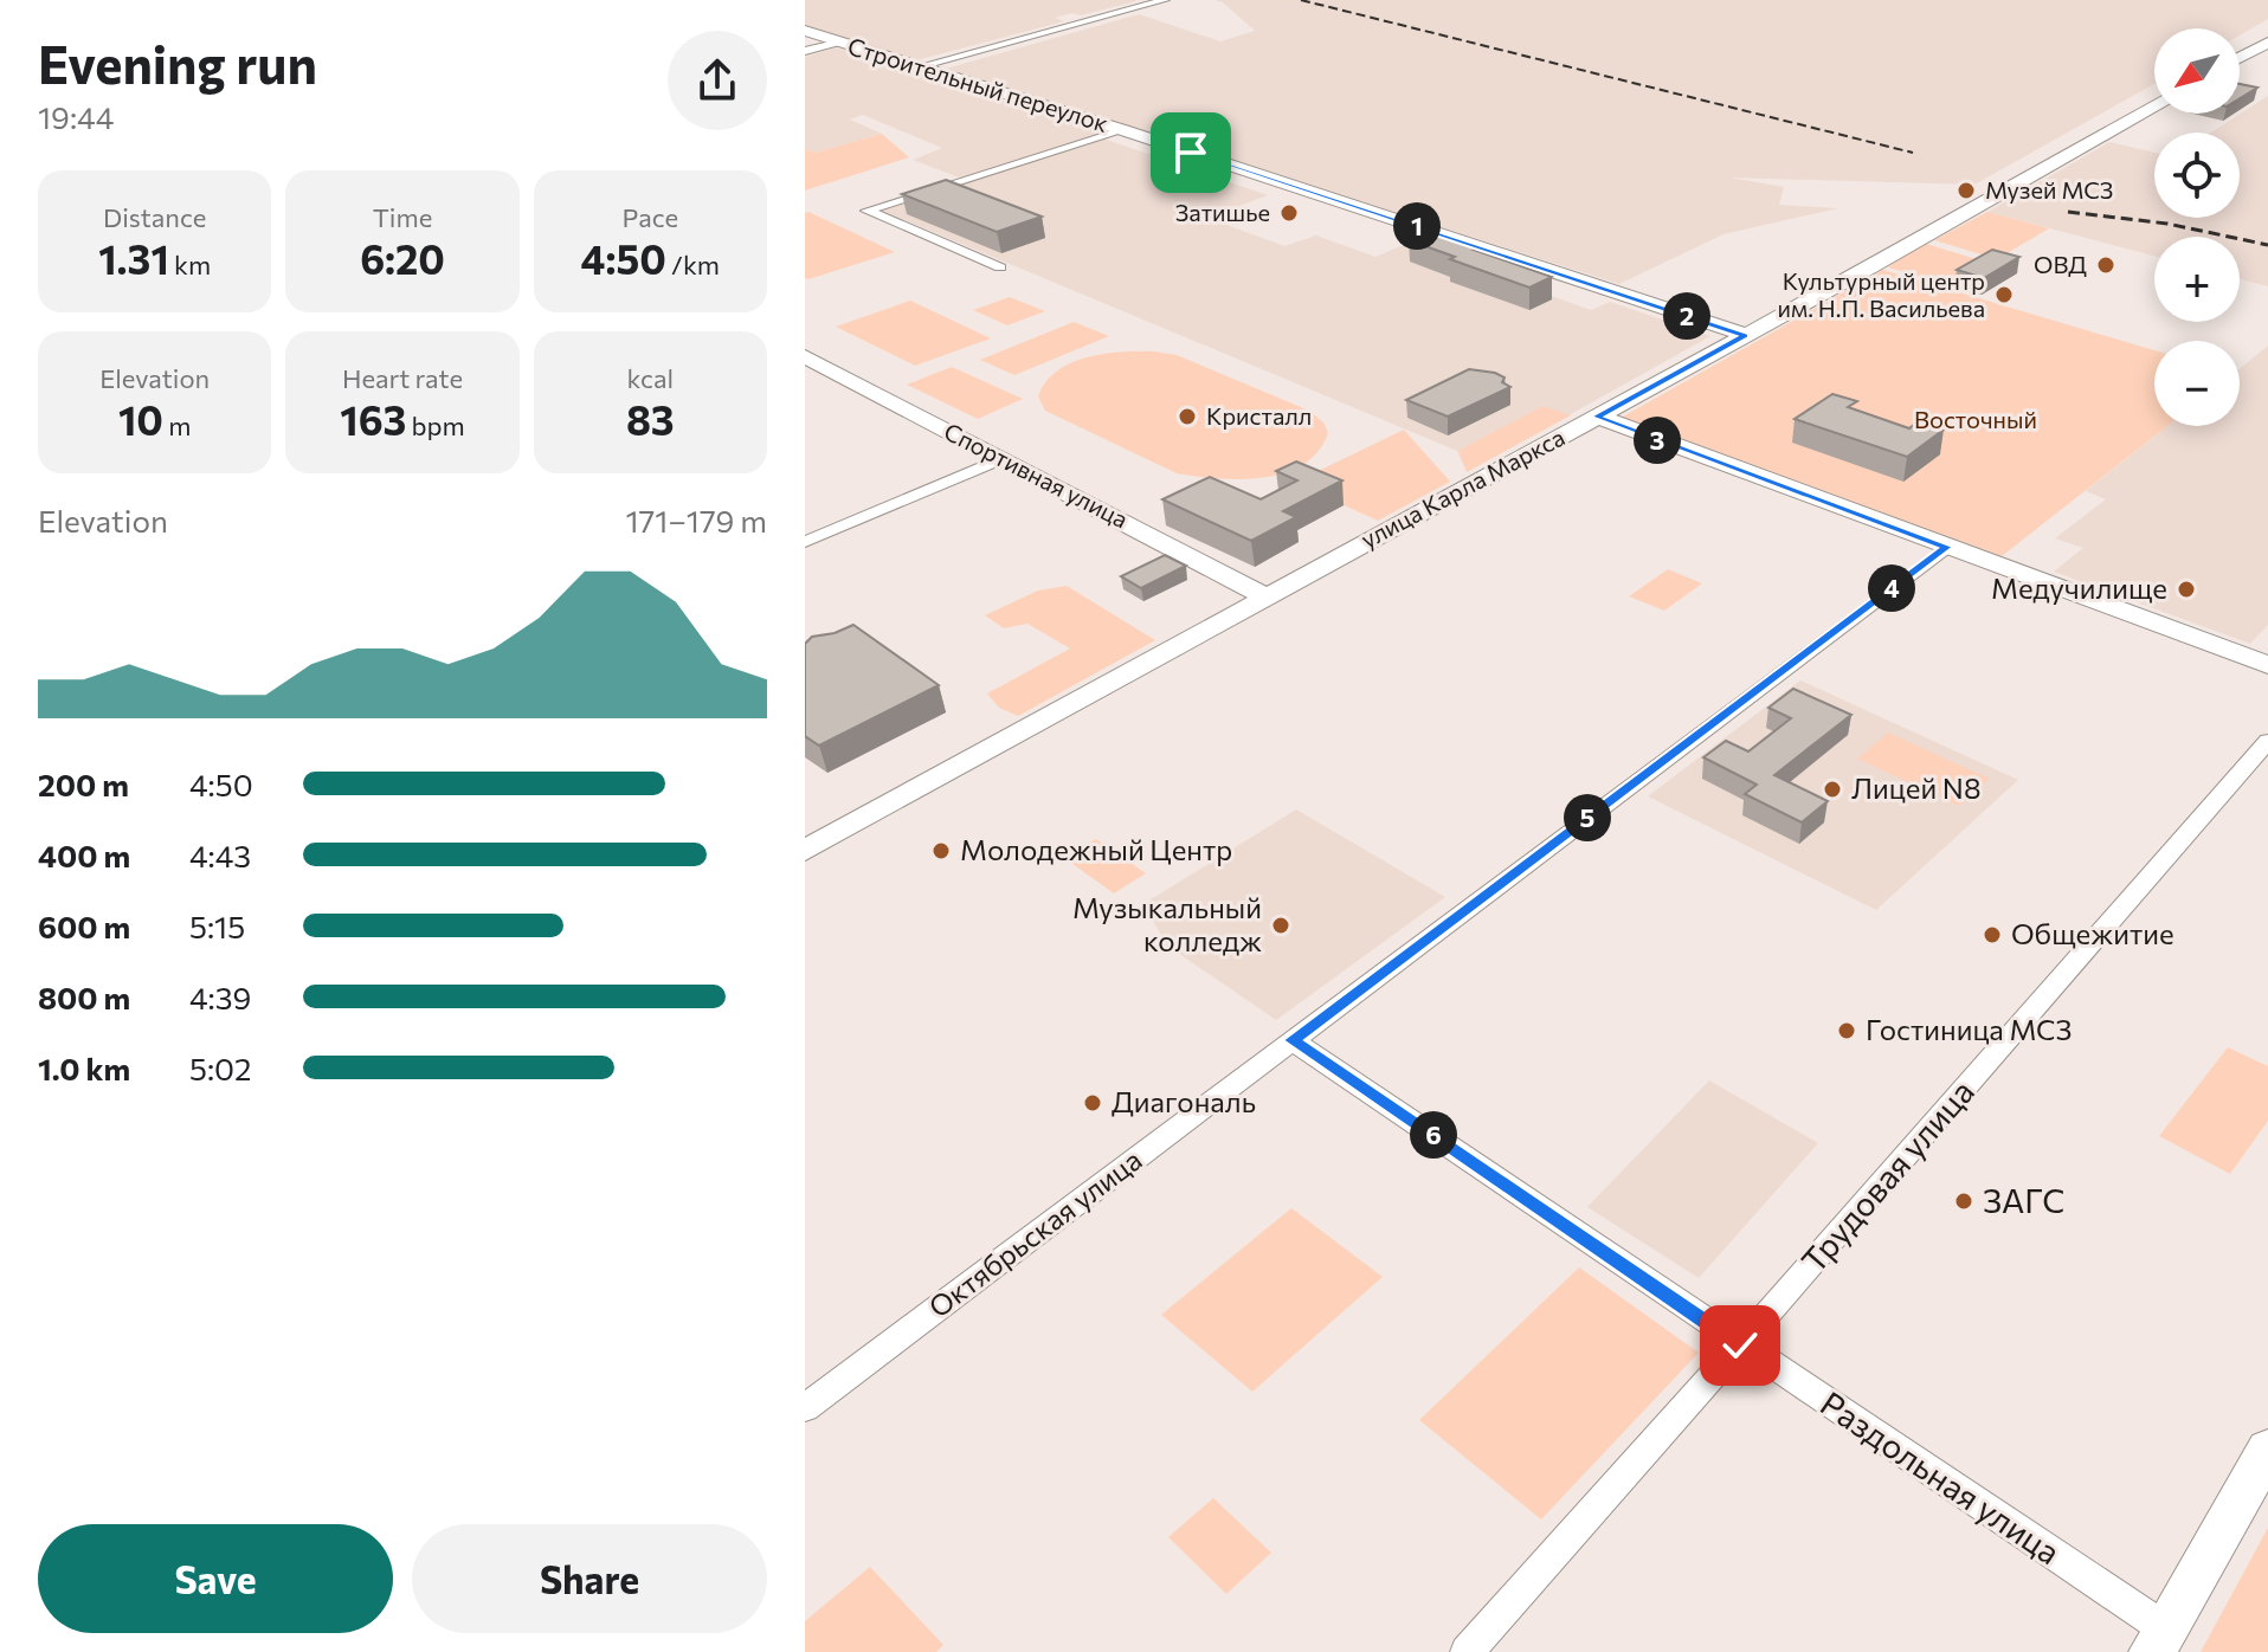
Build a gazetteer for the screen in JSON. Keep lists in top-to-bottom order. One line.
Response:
{"streets":{"street":["Строительный переулок","Спортивная улица","улица Карла Маркса","Трудовая улица","Октябрьская улица","Раздольная улица"]},"crossings":[["Строительный переулок","улица Карла Маркса"],["Спортивная улица","улица Карла Маркса"],["Трудовая улица","Раздольная улица"],["Октябрьская улица","Раздольная улица"]],"parks":["Восточный"],"places":["Музей МСЗ","Затишье","ОВД","Культурный центр им. Н.П. Васильева","Кристалл","Медучилище","Лицей N8","Молодежный Центр","Музыкальный колледж","Общежитие","Гостиница МСЗ","Диагональ","ЗАГС"],"north":"bottom left","page":{"heading":["Evening run","19:44"],"map_buttons":["+","−"],"stats":[["Distance","1.31 km"],["Time","6:20"],["Pace","4:50 /km"],["Elevation","10 m"],["Heart rate","163 bpm"],["kcal","83"]],"pins":["1","2","3","4","5","6"],"chart":["Elevation","171–179 m"],"list":[{"name":"200 m","note":"4:50"},{"name":"400 m","note":"4:43"},{"name":"600 m","note":"5:15"},{"name":"800 m","note":"4:39"},{"name":"1.0 km","note":"5:02"}],"buttons":["Save","Share"]}}
